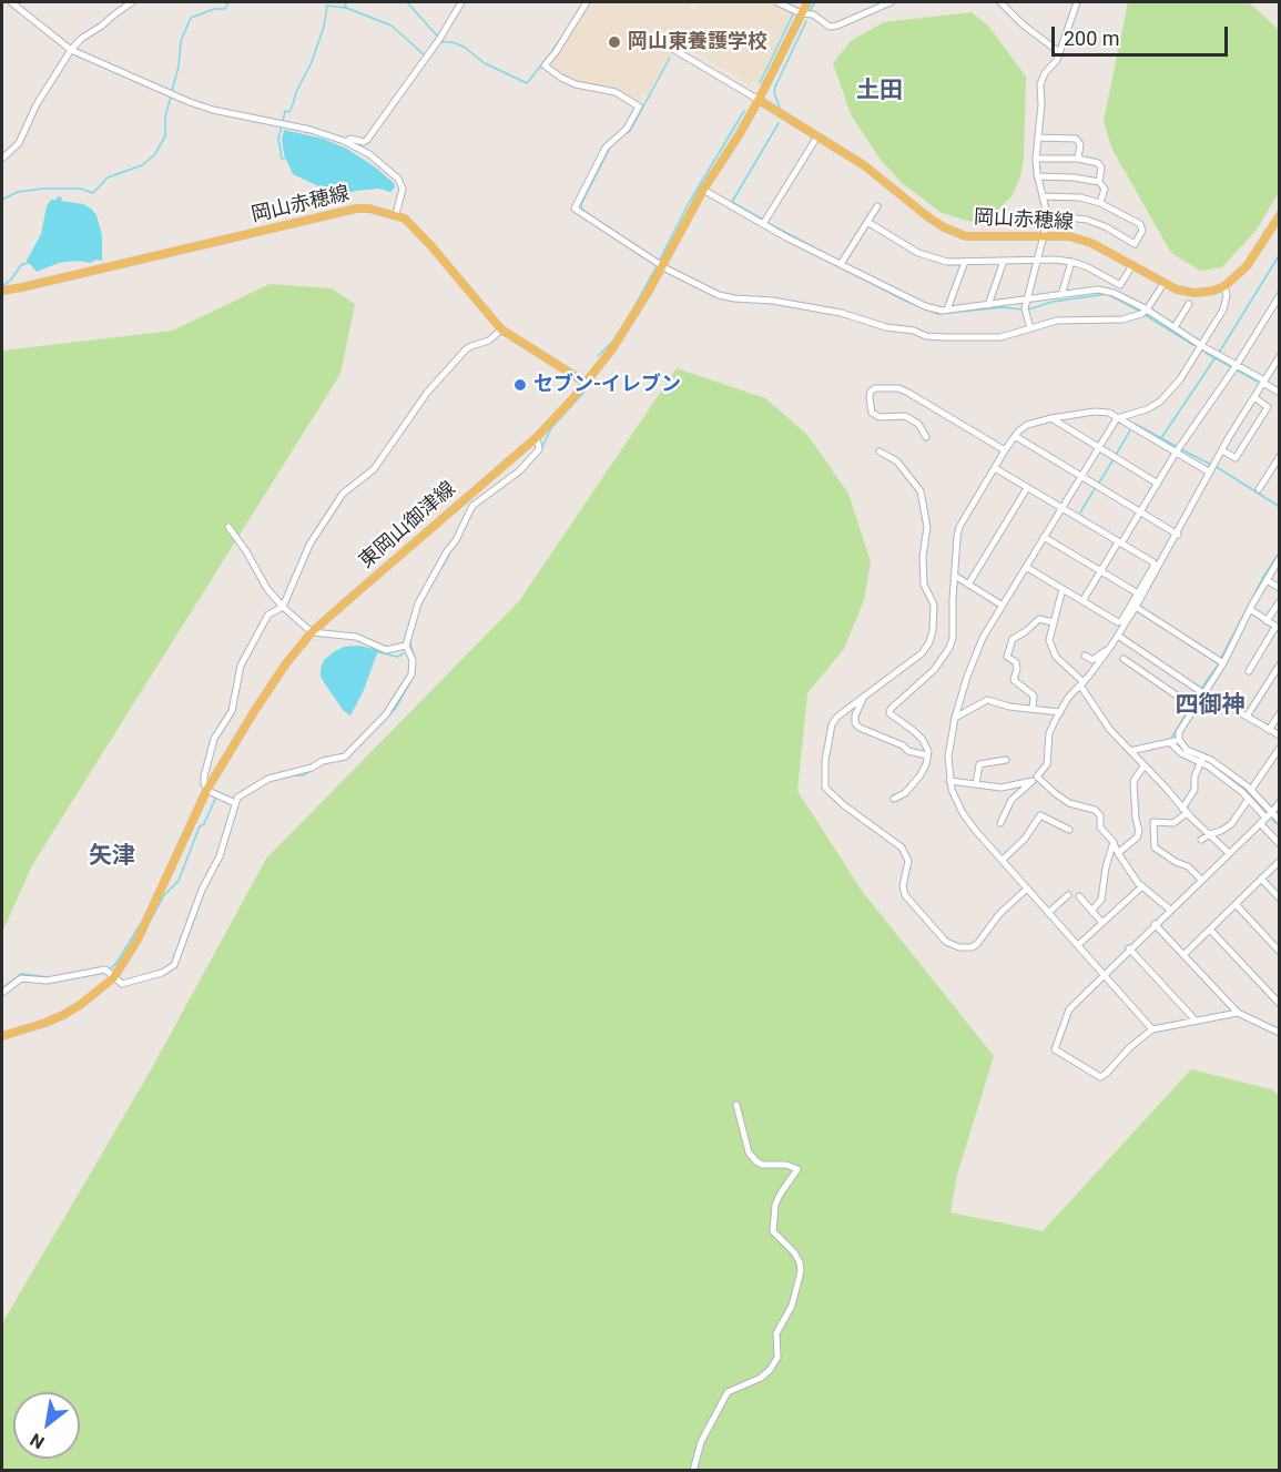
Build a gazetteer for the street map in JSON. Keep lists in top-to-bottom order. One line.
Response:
{"streets":{"main road":["岡山赤穂線","東岡山御津線"]},"crossings":[["岡山赤穂線","東岡山御津線"]],"districts":["土田","四御神","矢津"],"places":["岡山東養護学校","セブン-イレブン"],"scale_bar":"200 m","north":"bottom left"}
